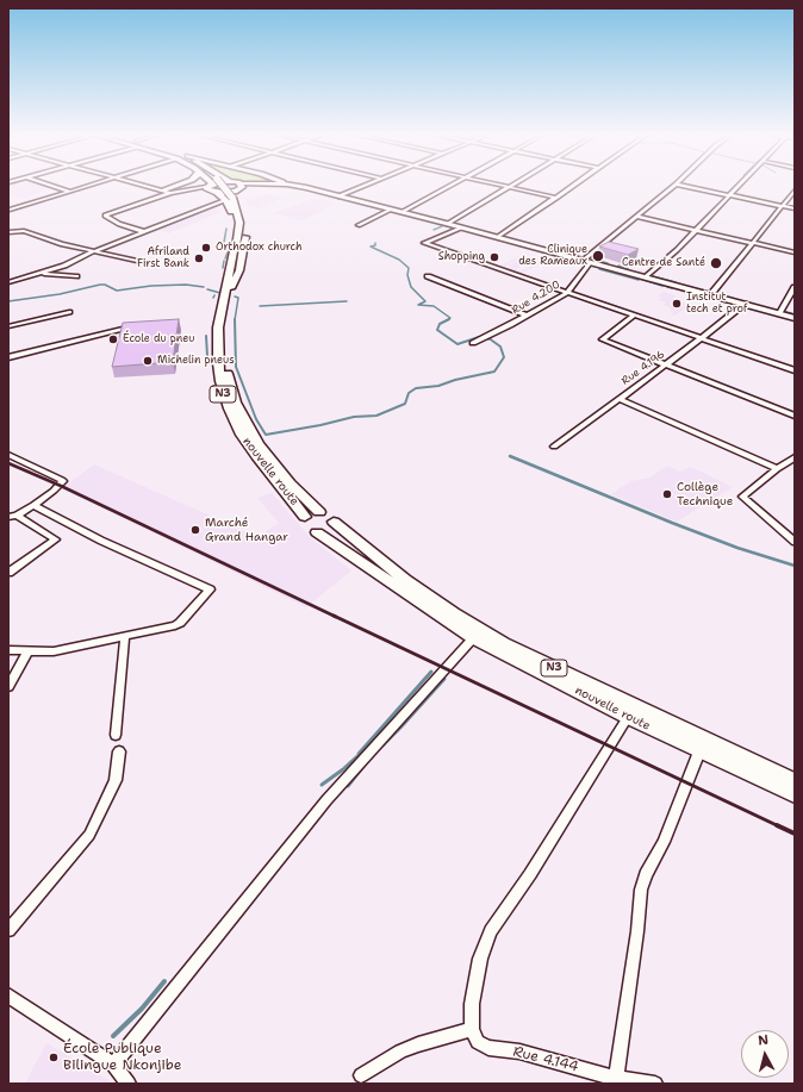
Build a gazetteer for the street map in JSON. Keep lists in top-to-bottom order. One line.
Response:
{"streets":{"highway":["N3","nouvelle route"],"street":["Rue 4.200","Rue 4.196","Rue 4.144"]},"places":["Orthodox church","Clinique des Rameaux","Shopping","Afriland First Bank","Centre de Santé","Institut tech et prof","École du pneu","Michelin pneus","Collège Technique","Marché Grand Hangar","École Publique Bilingue Nkonjibe"],"north":"top"}
